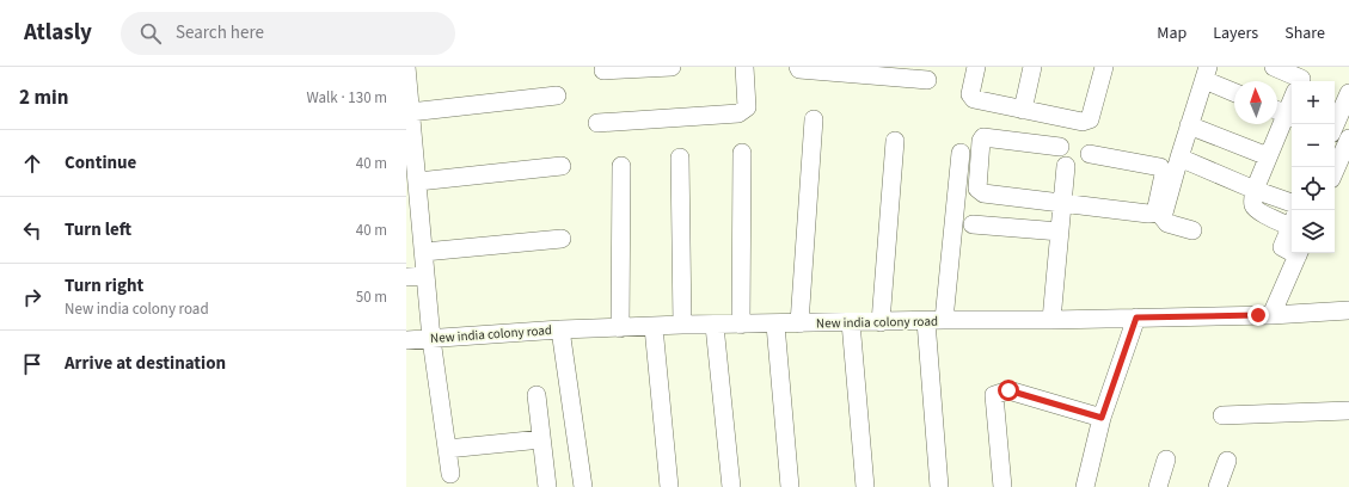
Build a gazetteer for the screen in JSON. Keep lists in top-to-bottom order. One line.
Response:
{"streets":{"street":["New india colony road"]},"north":"top","page":{"header":"Atlasly","search":"Search here","nav":["Map","Layers","Share"],"heading":["2 min","Walk · 130 m"],"map_buttons":["+","−"],"list":[["Continue","40 m"],["Turn left","40 m"],["Turn right","New india colony road","50 m"],"Arrive at destination"]}}
